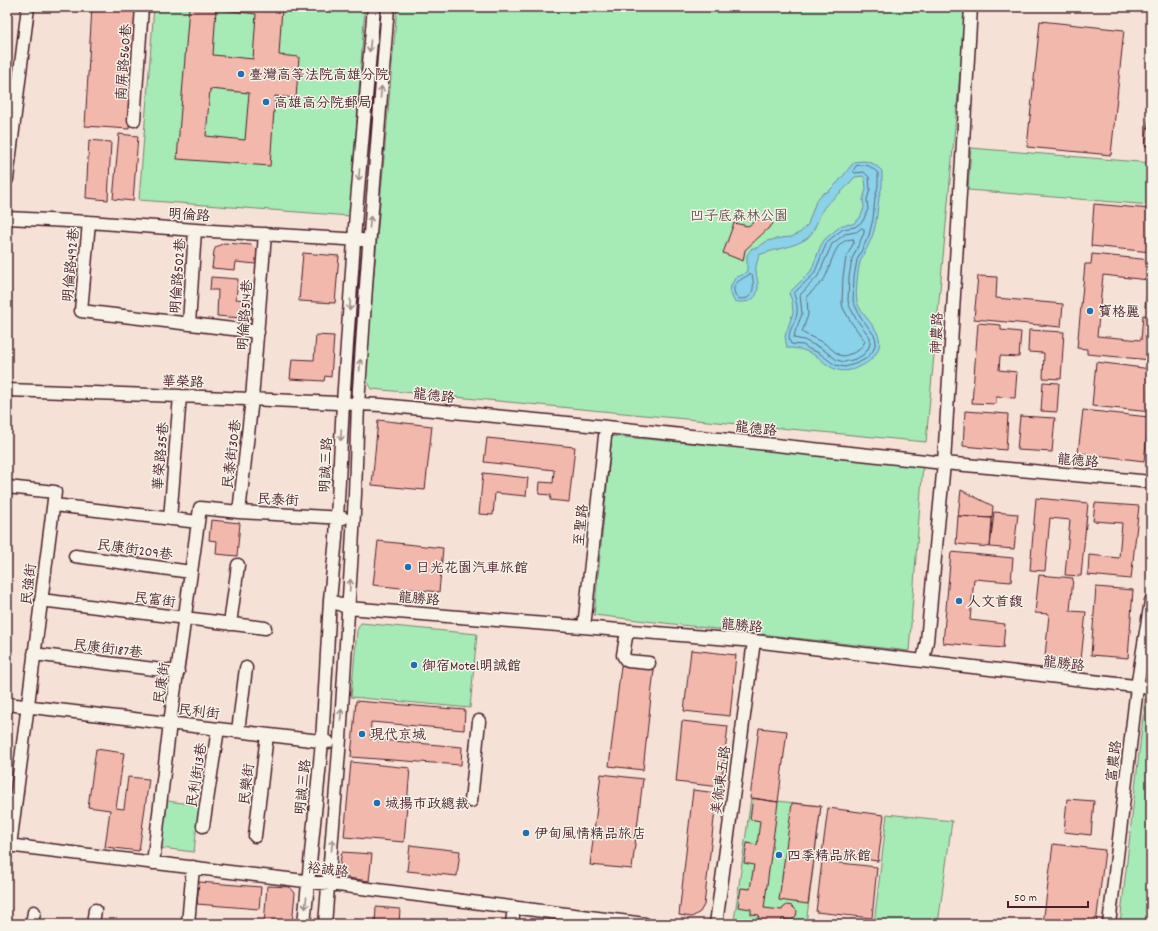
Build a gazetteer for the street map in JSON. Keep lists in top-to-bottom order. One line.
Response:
{"streets":{"street":["南屏路560巷","明倫路","明倫路492巷","明倫路502巷","明倫路514巷","神農路","華榮路","龍德路","民泰街30巷","華榮路35巷","明誠三路","民泰街","至聖路","民康街209巷","民強街","龍勝路","民富街","民康街187巷","民康街","民利街","富農路","民利街13巷","美術東五路","民樂街","裕誠路"]},"crossings":[["明倫路","明倫路492巷"],["明倫路","明倫路502巷"],["明倫路","明倫路514巷"],["明倫路","明誠三路"],["明倫路492巷","明倫路502巷"],["明倫路514巷","華榮路"],["明倫路514巷","民泰街30巷"],["神農路","龍德路"],["神農路","龍勝路"],["華榮路","龍德路"],["華榮路","民泰街30巷"],["華榮路","華榮路35巷"],["華榮路","明誠三路"],["龍德路","至聖路"],["民泰街30巷","民泰街"],["明誠三路","民泰街"],["明誠三路","龍勝路"],["明誠三路","民利街"],["明誠三路","裕誠路"],["民泰街","民康街"],["至聖路","龍勝路"],["民康街209巷","民康街"],["民強街","民富街"],["民強街","民康街187巷"],["民強街","民利街"],["民強街","裕誠路"],["龍勝路","富農路"],["龍勝路","美術東五路"],["民富街","民康街"],["民康街187巷","民康街"],["民康街","民利街"],["民康街","裕誠路"],["民利街","民利街13巷"],["民利街","民樂街"]],"parks":["凹子底森林公園"],"places":["臺灣高等法院高雄分院","高雄高分院郵局","寶格麗","日光花園汽車旅館","人文首馥","御宿Motel明誠館","現代京城","城揚市政總裁","伊甸風情精品旅店","四季精品旅館"],"scale_bar":"50 m"}
